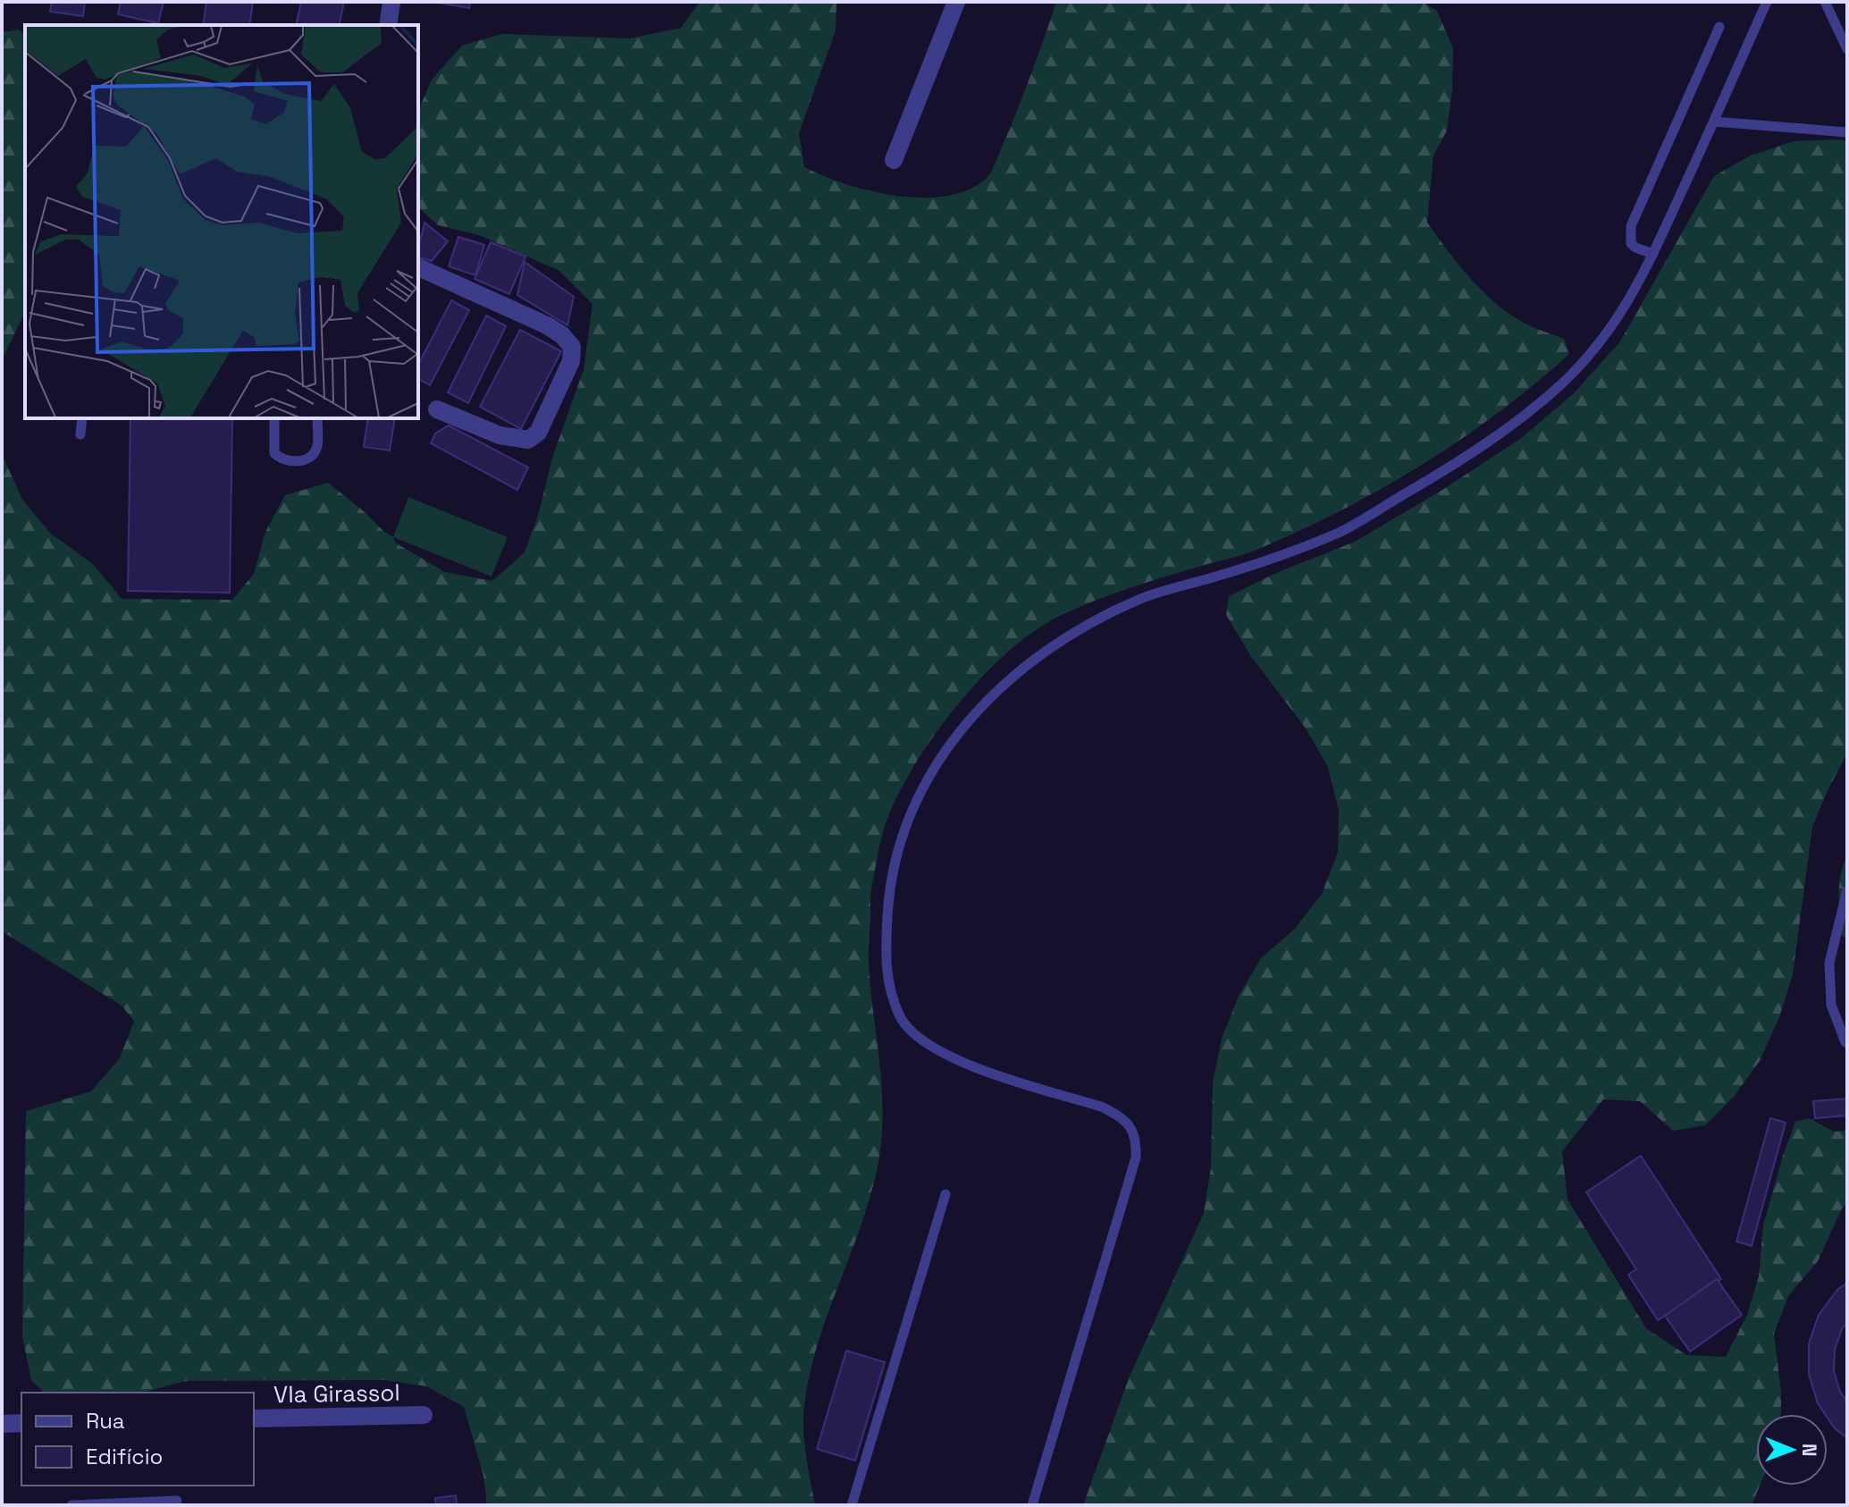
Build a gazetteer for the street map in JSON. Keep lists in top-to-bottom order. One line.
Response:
{"streets":{"street":["VIa Girassol"]},"legend":["Rua","Edifício"],"north":"right"}
